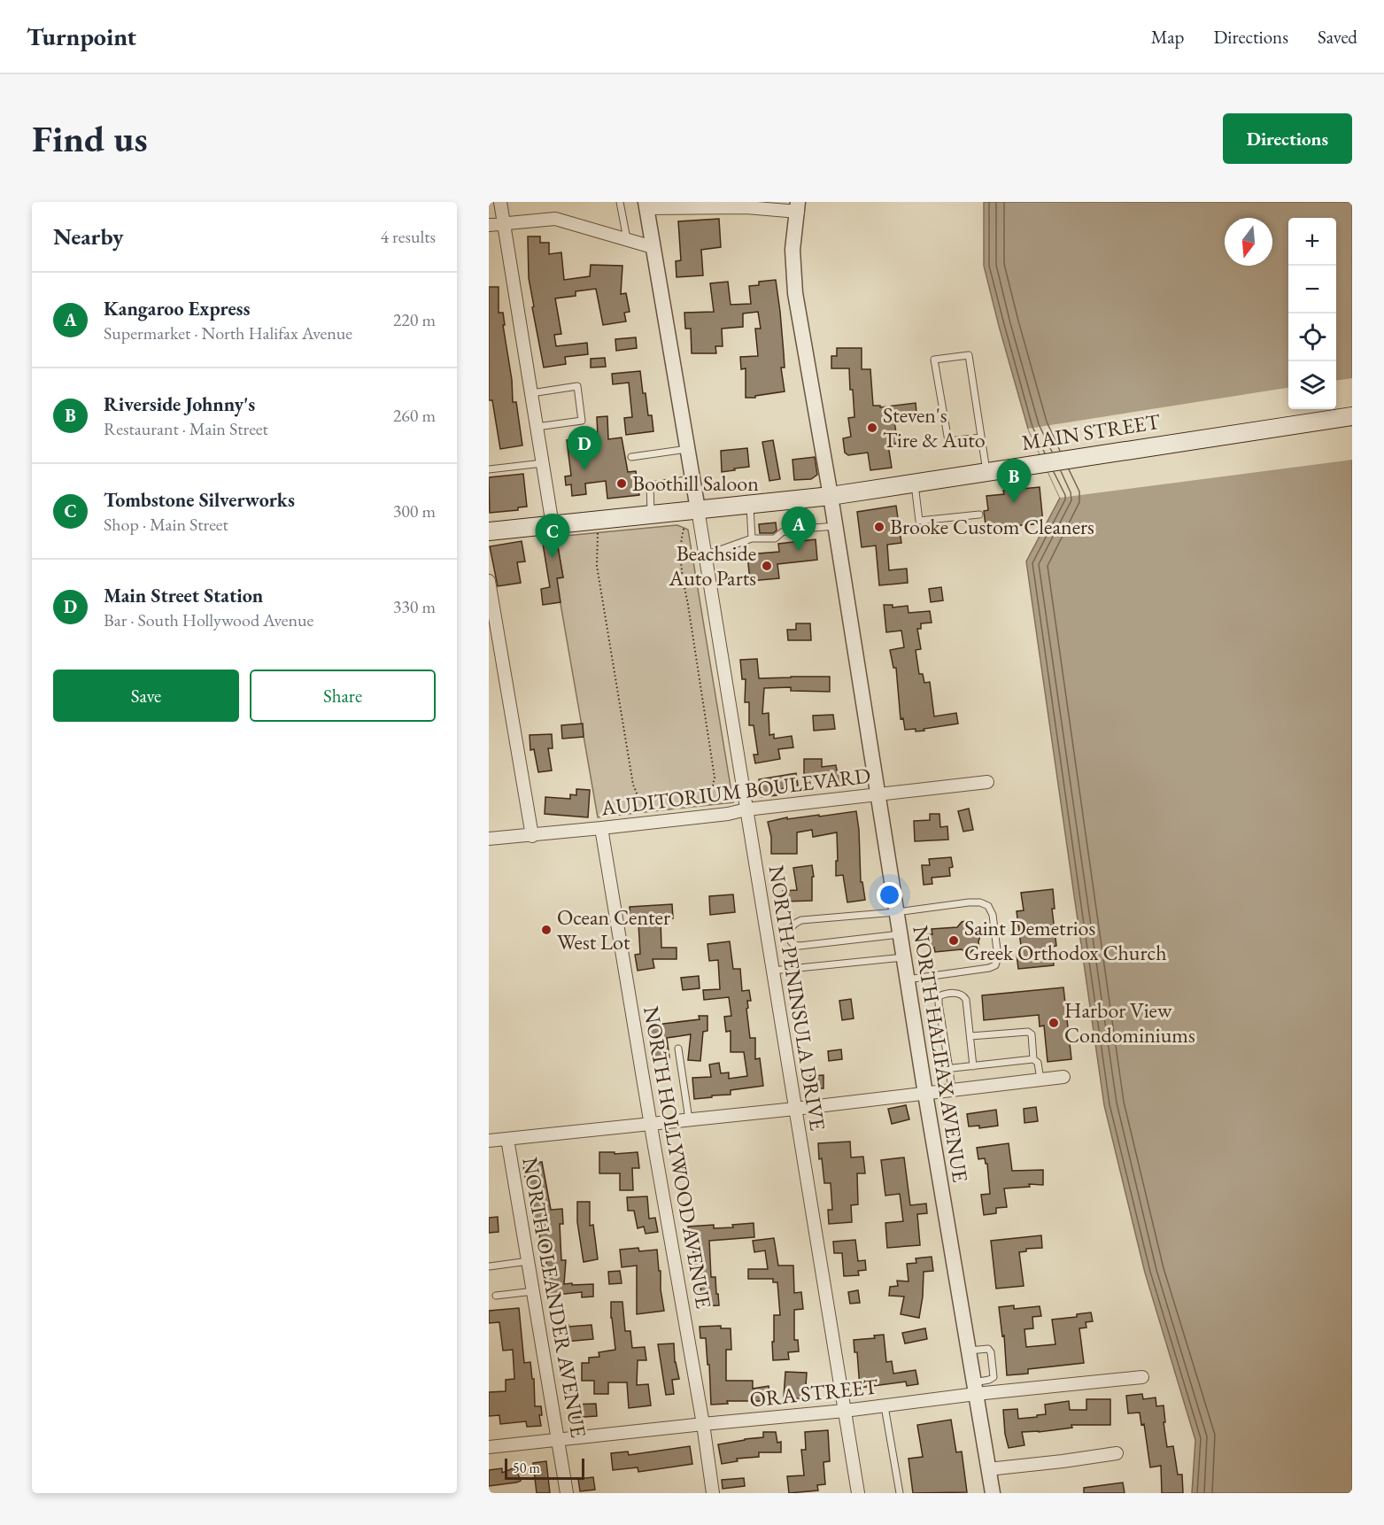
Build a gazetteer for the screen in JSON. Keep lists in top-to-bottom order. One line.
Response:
{"streets":{"main road":["MAIN STREET"],"street":["AUDITORIUM BOULEVARD","NORTH PENINSULA DRIVE","NORTH HALIFAX AVENUE","NORTH HOLLYWOOD AVENUE","NORTH OLEANDER AVENUE","ORA STREET"]},"crossings":[["MAIN STREET","NORTH PENINSULA DRIVE"],["MAIN STREET","NORTH HALIFAX AVENUE"],["AUDITORIUM BOULEVARD","NORTH PENINSULA DRIVE"],["AUDITORIUM BOULEVARD","NORTH HALIFAX AVENUE"],["AUDITORIUM BOULEVARD","NORTH HOLLYWOOD AVENUE"],["NORTH PENINSULA DRIVE","ORA STREET"],["NORTH HALIFAX AVENUE","ORA STREET"],["NORTH HOLLYWOOD AVENUE","ORA STREET"],["NORTH OLEANDER AVENUE","ORA STREET"]],"places":["Steven's Tire & Auto","Boothill Saloon","Brooke Custom Cleaners","Beachside Auto Parts","Ocean Center West Lot","Saint Demetrios Greek Orthodox Church","Harbor View Condominiums"],"scale_bar":"50 m","north":"bottom","page":{"header":"Turnpoint","nav":["Map","Directions","Saved"],"buttons":["Directions",["Save","Share"]],"title":"Find us","heading":["Nearby","4 results"],"map_buttons":["+","−"],"list":[{"mark":"A","name":"Kangaroo Express","note":"Supermarket · North Halifax Avenue","value":"220 m"},{"mark":"B","name":"Riverside Johnny's","note":"Restaurant · Main Street","value":"260 m"},{"mark":"C","name":"Tombstone Silverworks","note":"Shop · Main Street","value":"300 m"},{"mark":"D","name":"Main Street Station","note":"Bar · South Hollywood Avenue","value":"330 m"}],"pins":["D","B","A","C"],"scale":"50 m"}}
